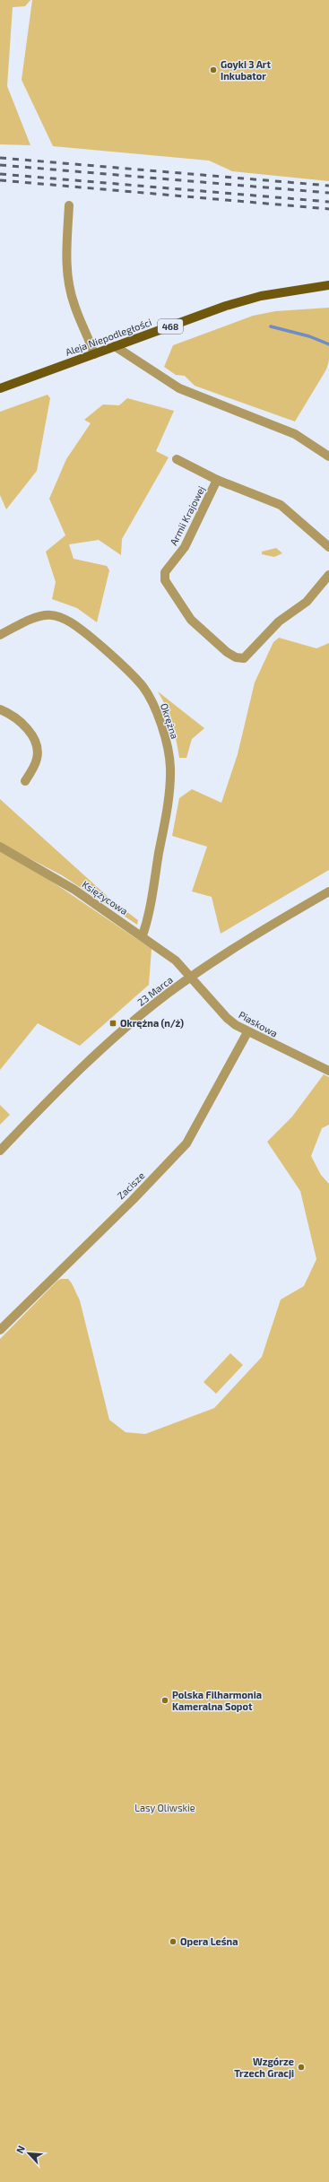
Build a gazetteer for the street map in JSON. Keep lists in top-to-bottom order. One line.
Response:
{"streets":{"main road":["468","Aleja Niepodległości"],"street":["Armii Krajowej","Okrężna","Księżycowa","23 Marca","Piaskowa","Zacisze"]},"crossings":[["Okrężna","Księżycowa"],["Księżycowa","23 Marca"],["Księżycowa","Piaskowa"],["23 Marca","Piaskowa"],["Piaskowa","Zacisze"]],"parks":["Lasy Oliwskie"],"places":{"other":["Goyki 3 Art Inkubator","Polska Filharmonia Kameralna Sopot","Opera Leśna","Wzgórze Trzech Gracji"],"transit":["Okrężna (n/ż)"]},"north":"top left"}
